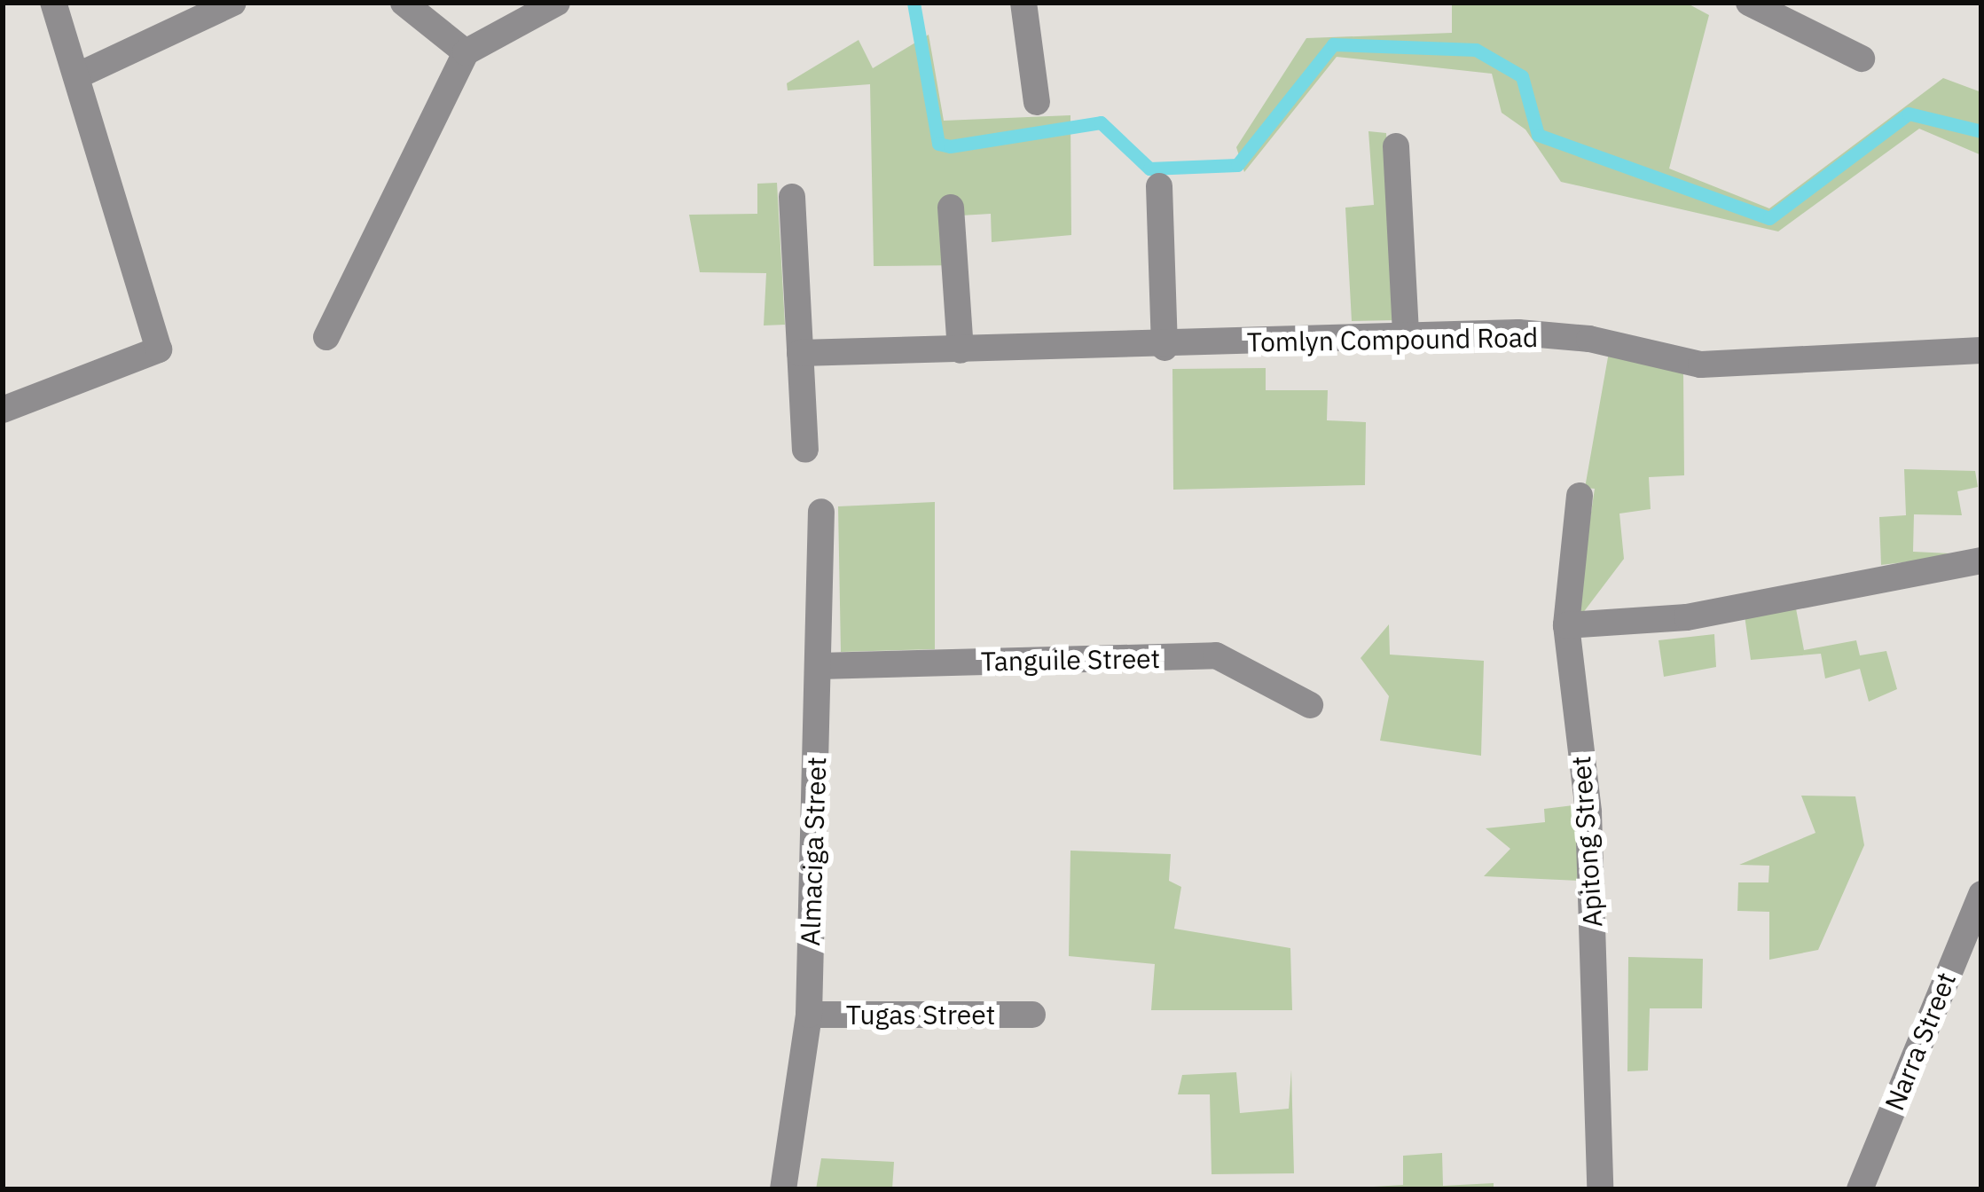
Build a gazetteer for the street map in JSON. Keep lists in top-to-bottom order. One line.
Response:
{"streets":{"street":["Tomlyn Compound Road","Tanguile Street","Apitong Street","Almaciga Street","Tugas Street","Narra Street"]},"crossings":[["Tanguile Street","Almaciga Street"],["Almaciga Street","Tugas Street"]]}
